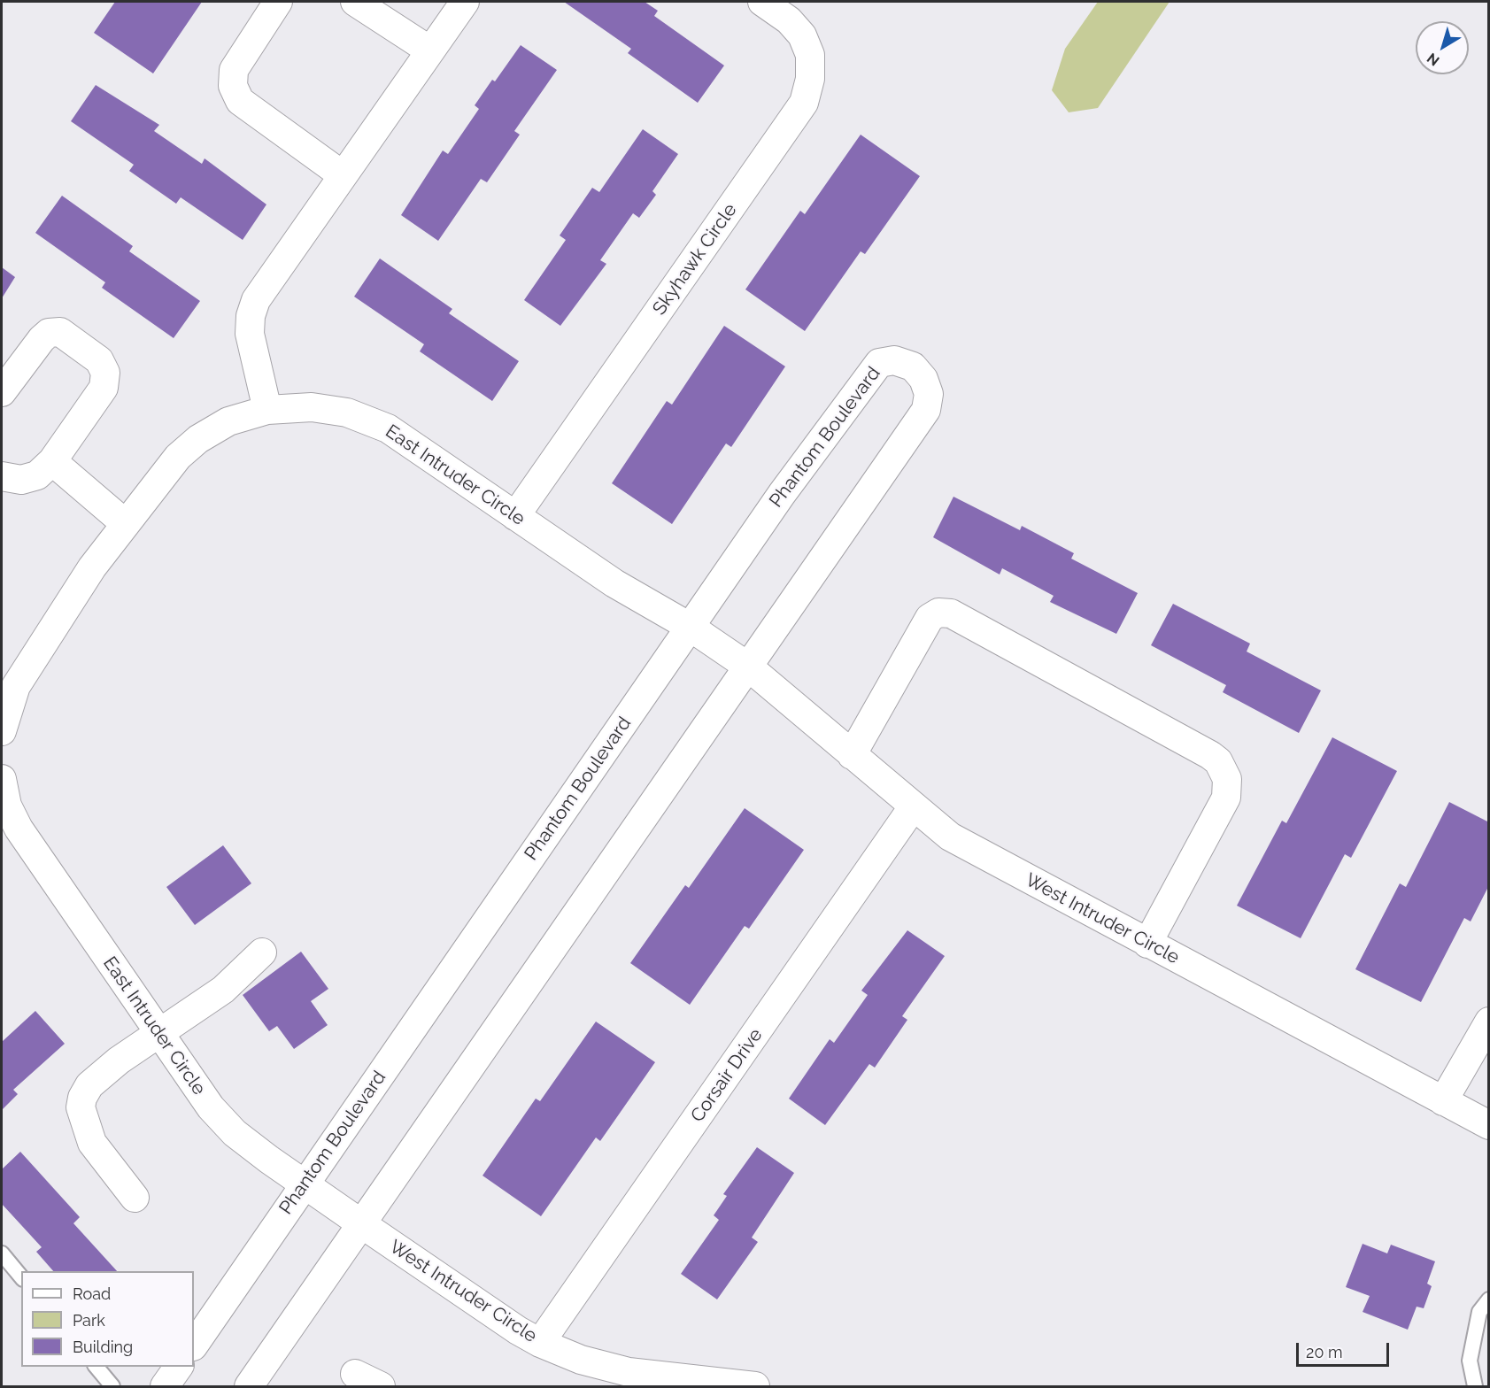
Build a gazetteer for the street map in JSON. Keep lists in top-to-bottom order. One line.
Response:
{"streets":{"street":["Skyhawk Circle","Phantom Boulevard","East Intruder Circle","West Intruder Circle","Corsair Drive"]},"crossings":[["Skyhawk Circle","East Intruder Circle"],["Phantom Boulevard","East Intruder Circle"],["Phantom Boulevard","West Intruder Circle"],["East Intruder Circle","West Intruder Circle"],["West Intruder Circle","Corsair Drive"]],"legend":["Road","Park","Building"],"scale_bar":"20 m","north":"bottom left"}
